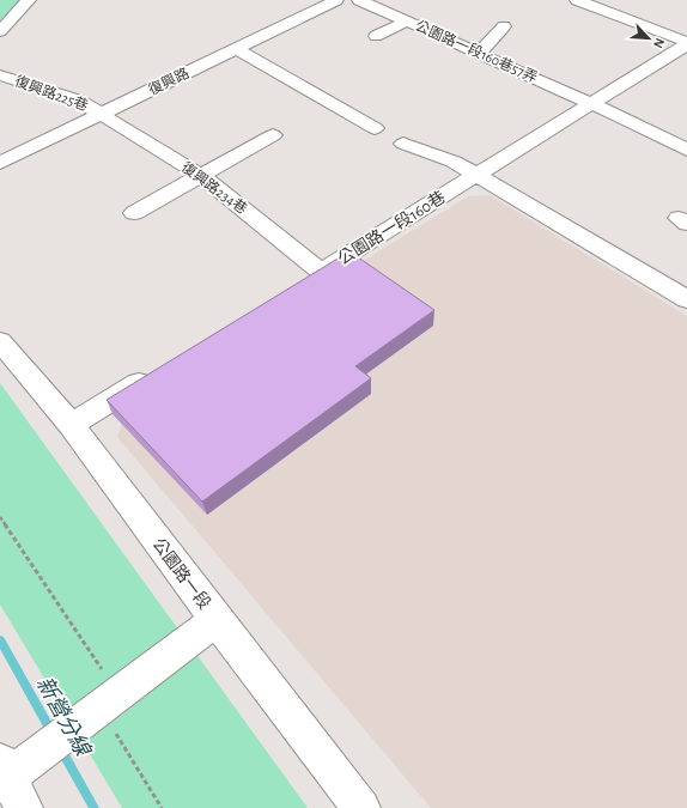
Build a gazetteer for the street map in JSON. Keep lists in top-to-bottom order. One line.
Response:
{"streets":{"street":["公園路一段160巷57弄","復興路","復興路225巷","復興路234巷","公園路一段160巷","公園路一段"]},"crossings":[["公園路一段160巷57弄","公園路一段160巷"],["復興路","復興路225巷"],["復興路","復興路234巷"],["復興路225巷","復興路234巷"],["復興路234巷","公園路一段160巷"]],"water":["新營分線"],"north":"bottom right"}
